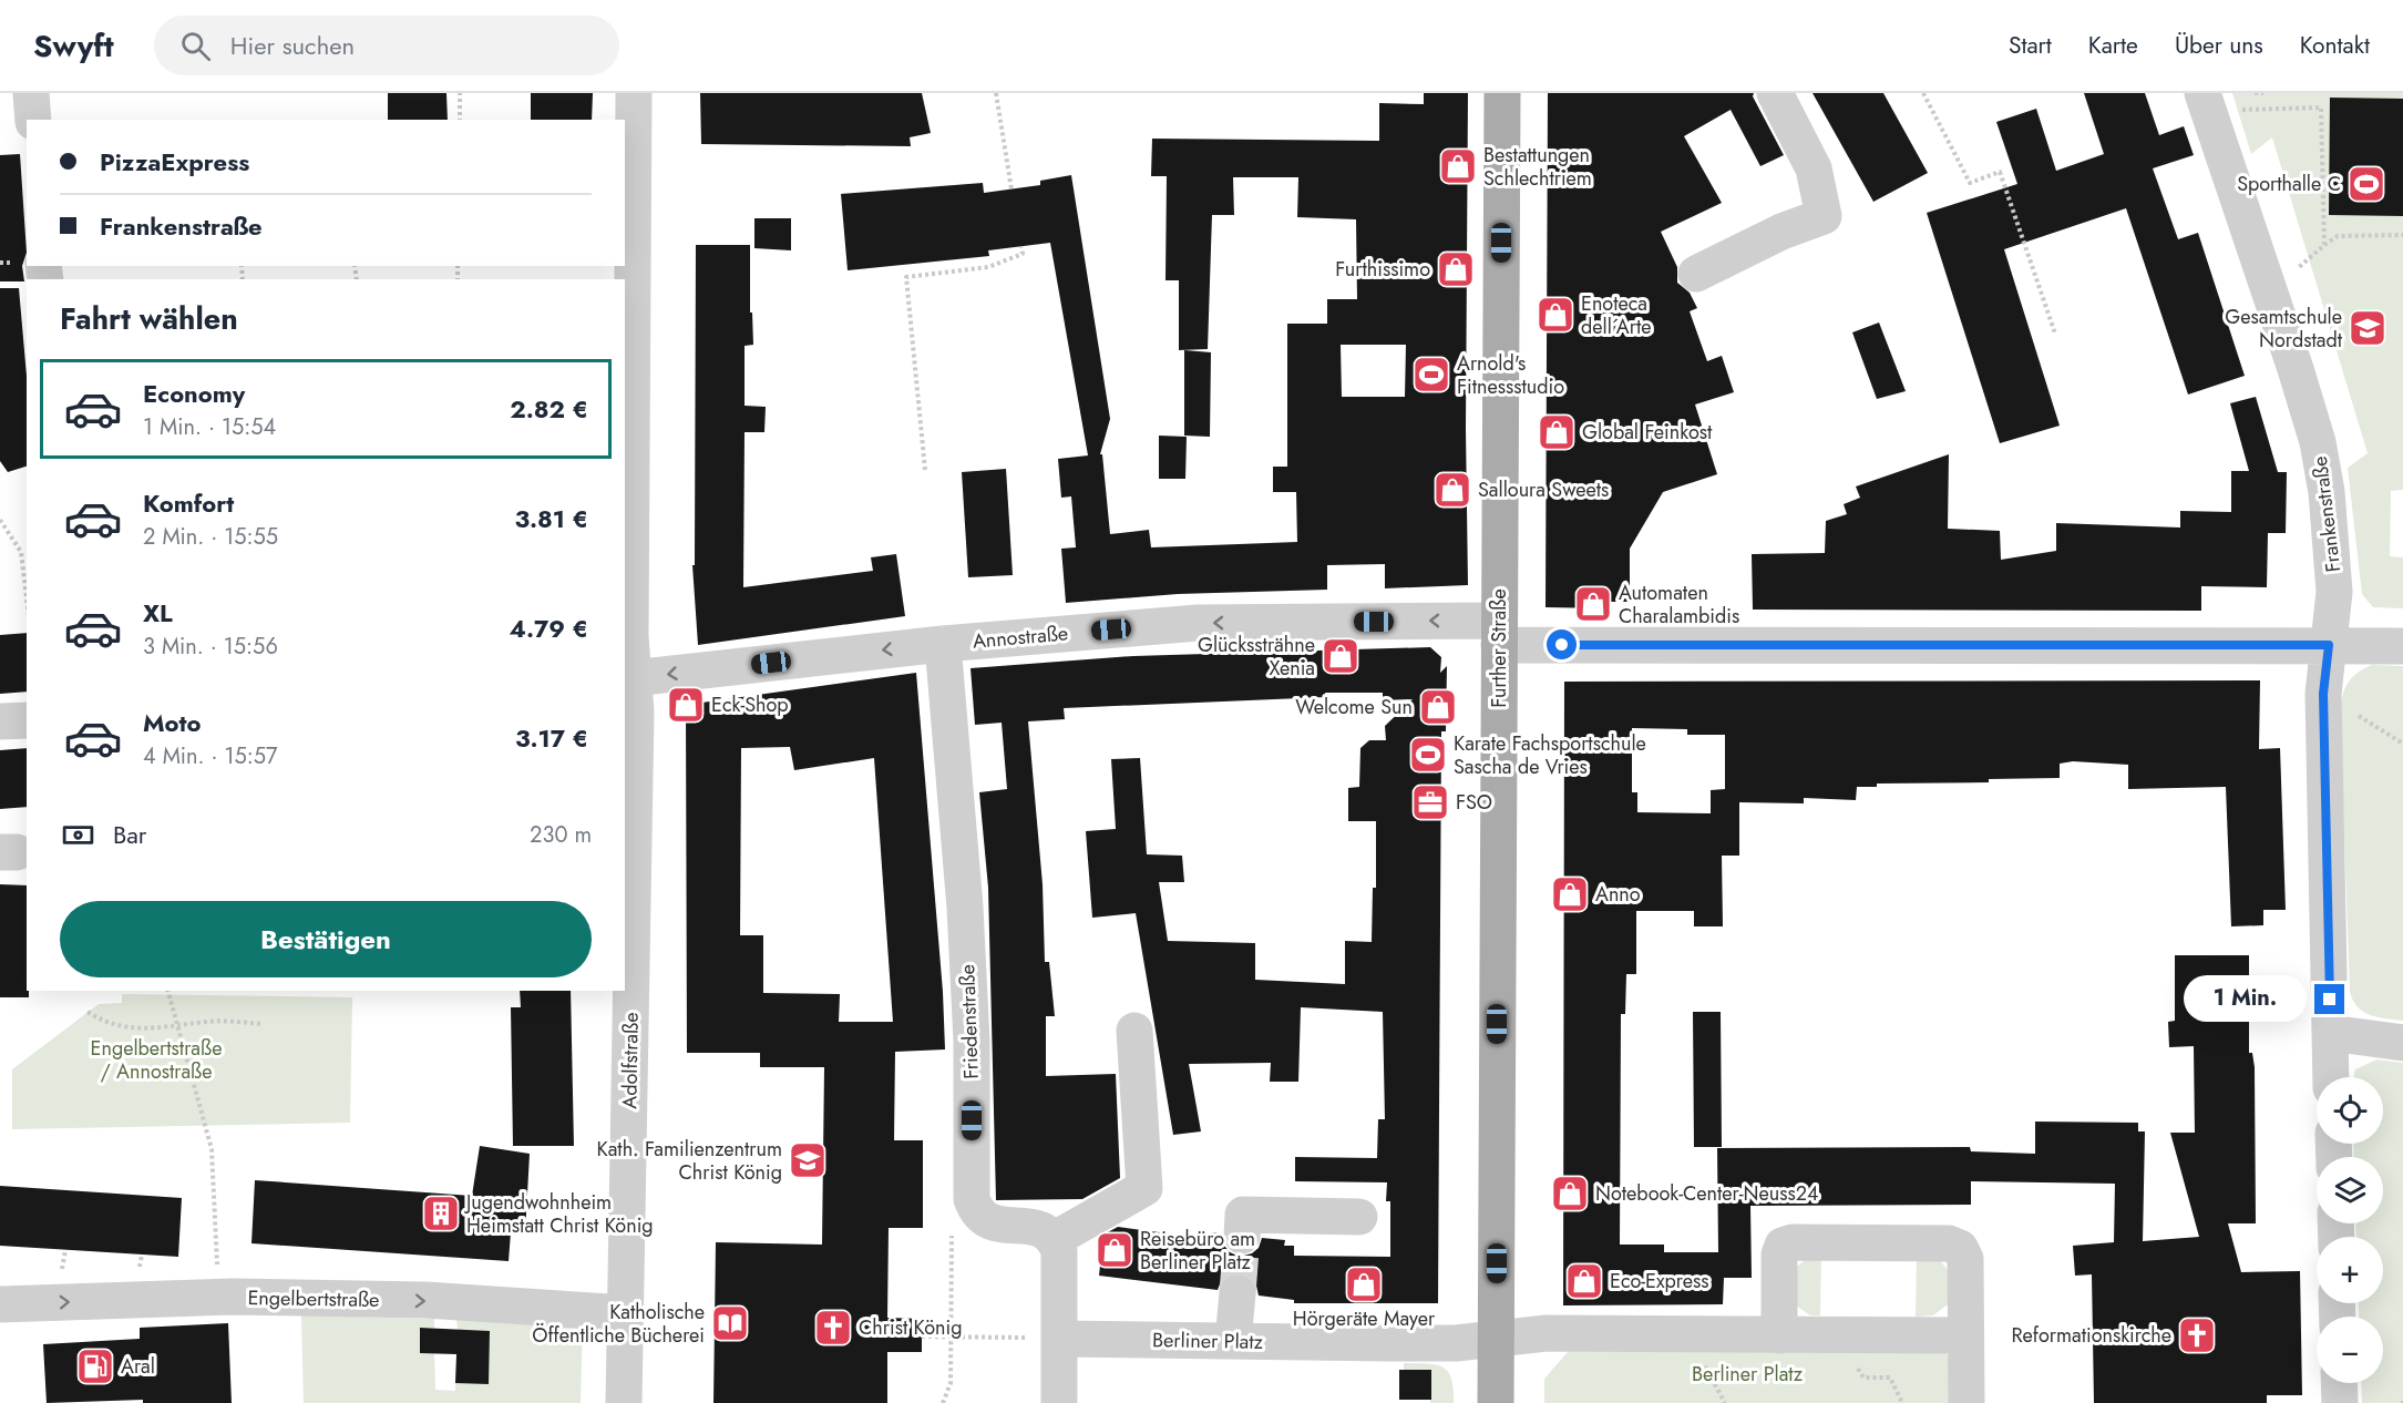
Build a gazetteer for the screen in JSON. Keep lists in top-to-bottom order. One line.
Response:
{"streets":{"main road":["Further Straße"],"street":["Frankenstraße","Annostraße","Friedenstraße","Adolfstraße","Engelbertstraße","Berliner Platz"]},"crossings":[["Frankenstraße","Annostraße"],["Annostraße","Further Straße"],["Annostraße","Friedenstraße"],["Annostraße","Adolfstraße"],["Further Straße","Berliner Platz"],["Adolfstraße","Engelbertstraße"]],"one_way":["Annostraße","Engelbertstraße"],"parks":["Engelbertstraße / Annostraße","Berliner Platz"],"places":{"shop":["Bestattungen Schlechtriem","Furthissimo","Enoteca dell´Arte","Global Feinkost","Salloura Sweets","Automaten Charalambidis","Glückssträhne Xenia","Eck-Shop","Welcome Sun","Anno","Notebook-Center-Neuss24","Reisebüro am Berliner Platz","Eco-Express","Hörgeräte Mayer"],"sports":["Sporthalle C","Arnold's Fitnessstudio","Karate Fachsportschule Sascha de Vries"],"school or university":["Gesamtschule Nordstadt","Kath. Familienzentrum Christ König"],"office":["FSO"],"building":["Jugendwohnheim Heimstatt Christ König"],"library":["Katholische Öffentliche Bücherei"],"church":["Christ König","Reformationskirche"],"fuel station":["Aral"]},"page":{"header":"Swyft","search":"Hier suchen","nav":["Start","Karte","Über uns","Kontakt"],"banner":["PizzaExpress","Frankenstraße"],"heading":"Fahrt wählen","list":[{"name":"Economy","note":"1 Min. · 15:54","value":"2.82 €"},{"name":"Komfort","note":"2 Min. · 15:55","value":"3.81 €"},{"name":"XL","note":"3 Min. · 15:56","value":"4.79 €"},{"name":"Moto","note":"4 Min. · 15:57","value":"3.17 €"}],"pay":["Bar","230 m"],"buttons":"Bestätigen","bubble":"1 Min.","map_buttons":["+","−"]}}
